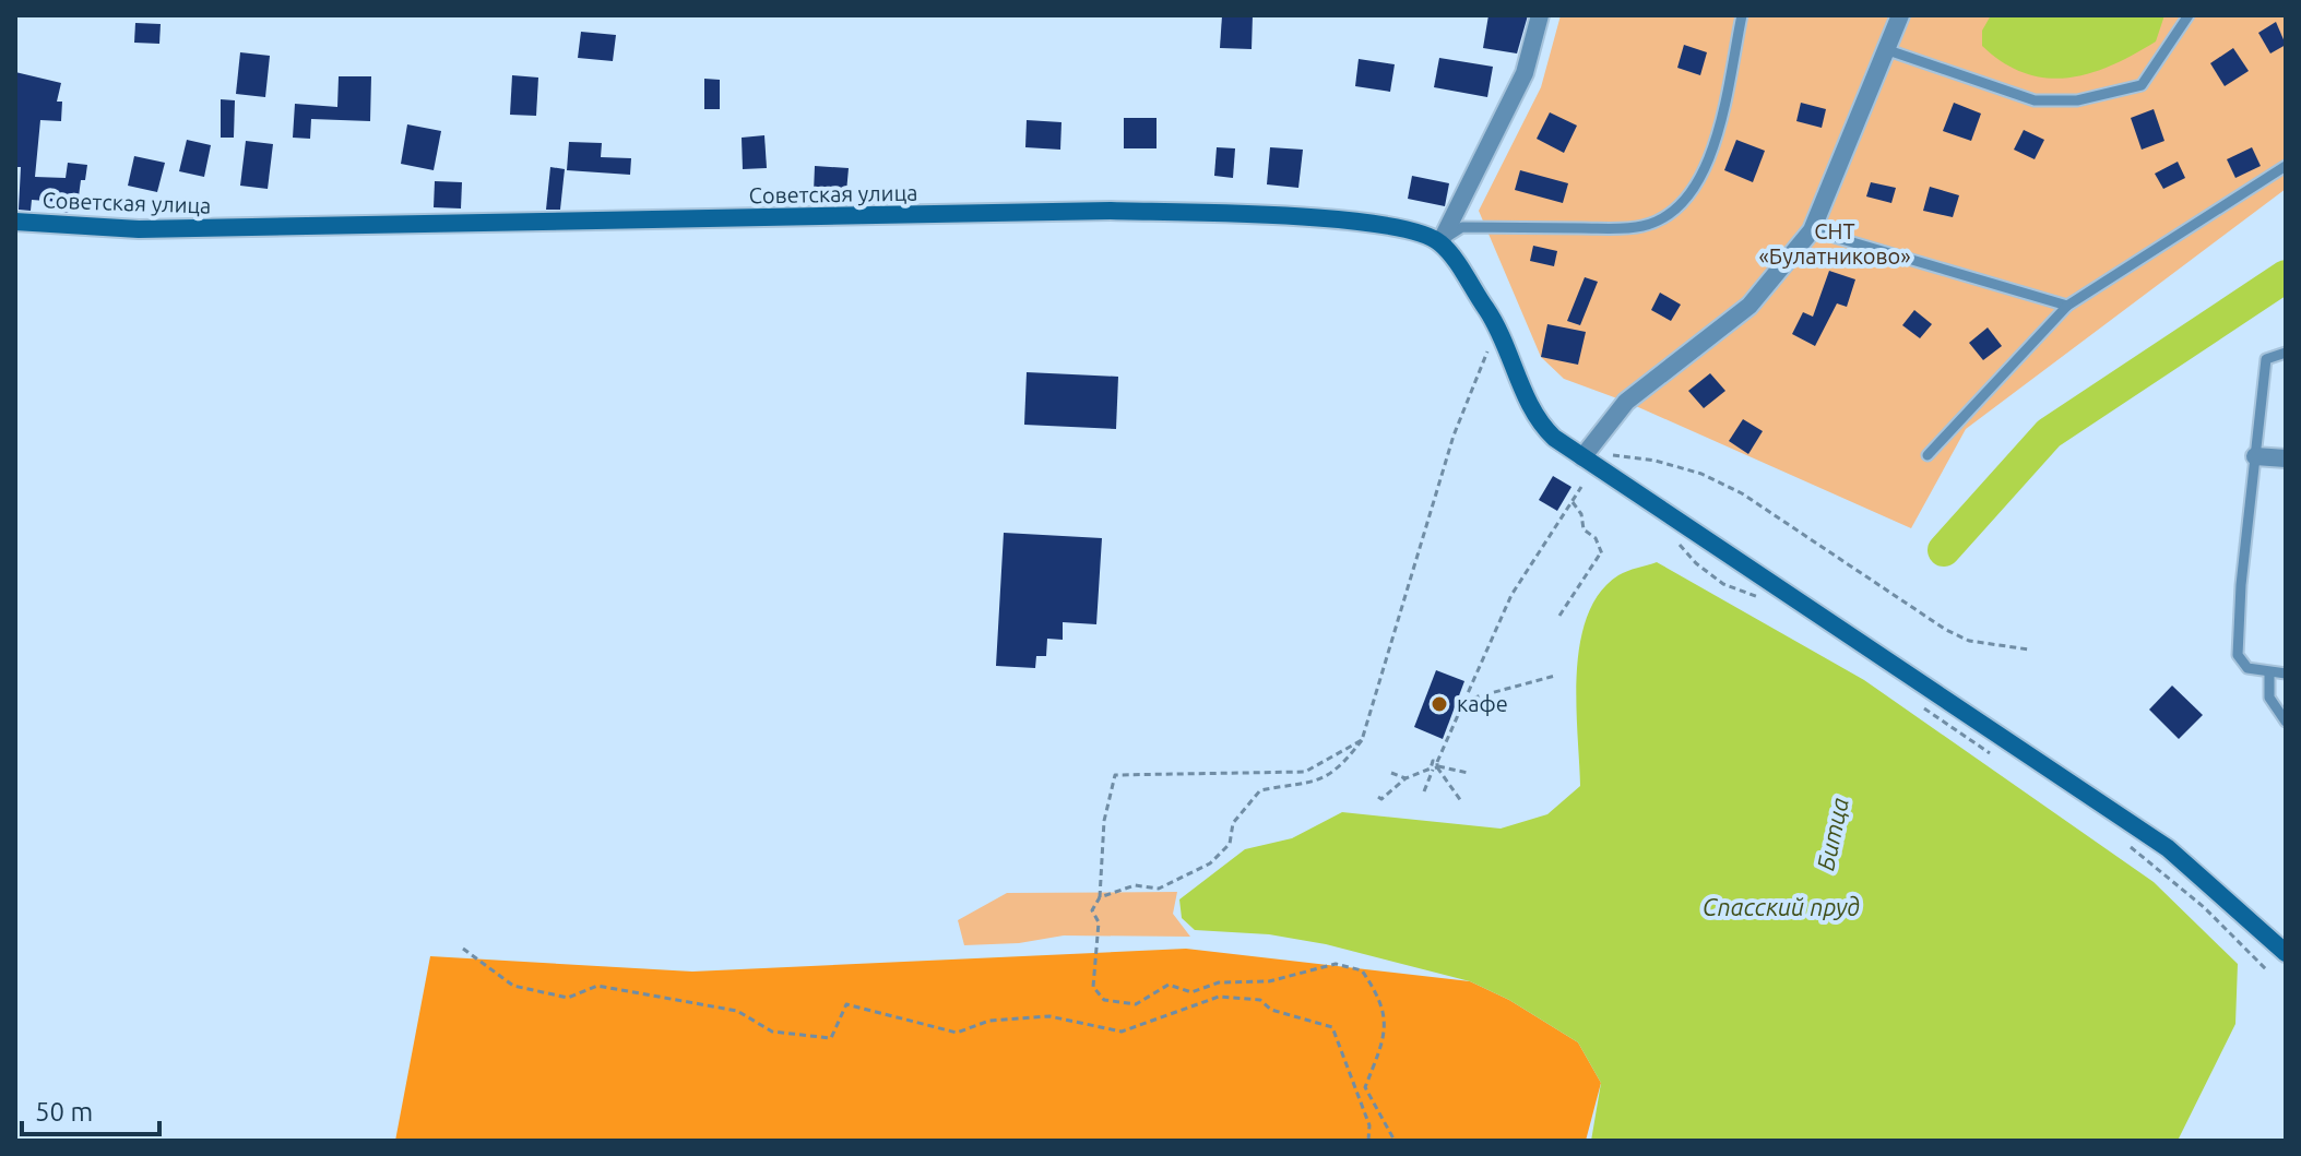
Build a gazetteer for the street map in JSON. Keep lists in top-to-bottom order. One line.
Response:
{"streets":{"street":["Советская улица"]},"water":["Битца","Спасский пруд"],"parks":["СНТ «Булатниково»"],"places":["кафе"],"scale_bar":"50 m"}
